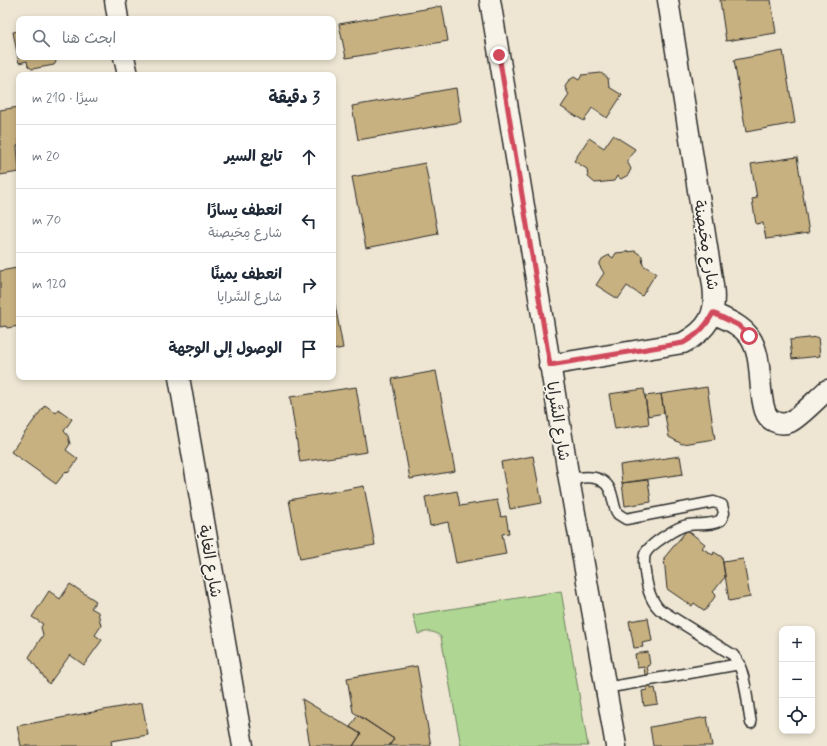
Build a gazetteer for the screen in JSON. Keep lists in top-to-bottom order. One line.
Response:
{"streets":{"street":["شارع مِحَيصنة","شارع السَّرايا","شارع الغاية"]},"crossings":[["شارع مِحَيصنة","شارع السَّرايا"]],"page":{"search":"ابحث هنا","heading":["3 دقيقة","سيرًا · 210 m"],"list":[["تابع السير","20 m"],["انعطف يسارًا","شارع مِحَيصنة","70 m"],["انعطف يمينًا","شارع السَّرايا","120 m"],"الوصول إلى الوجهة"],"map_buttons":["+","−"]}}
